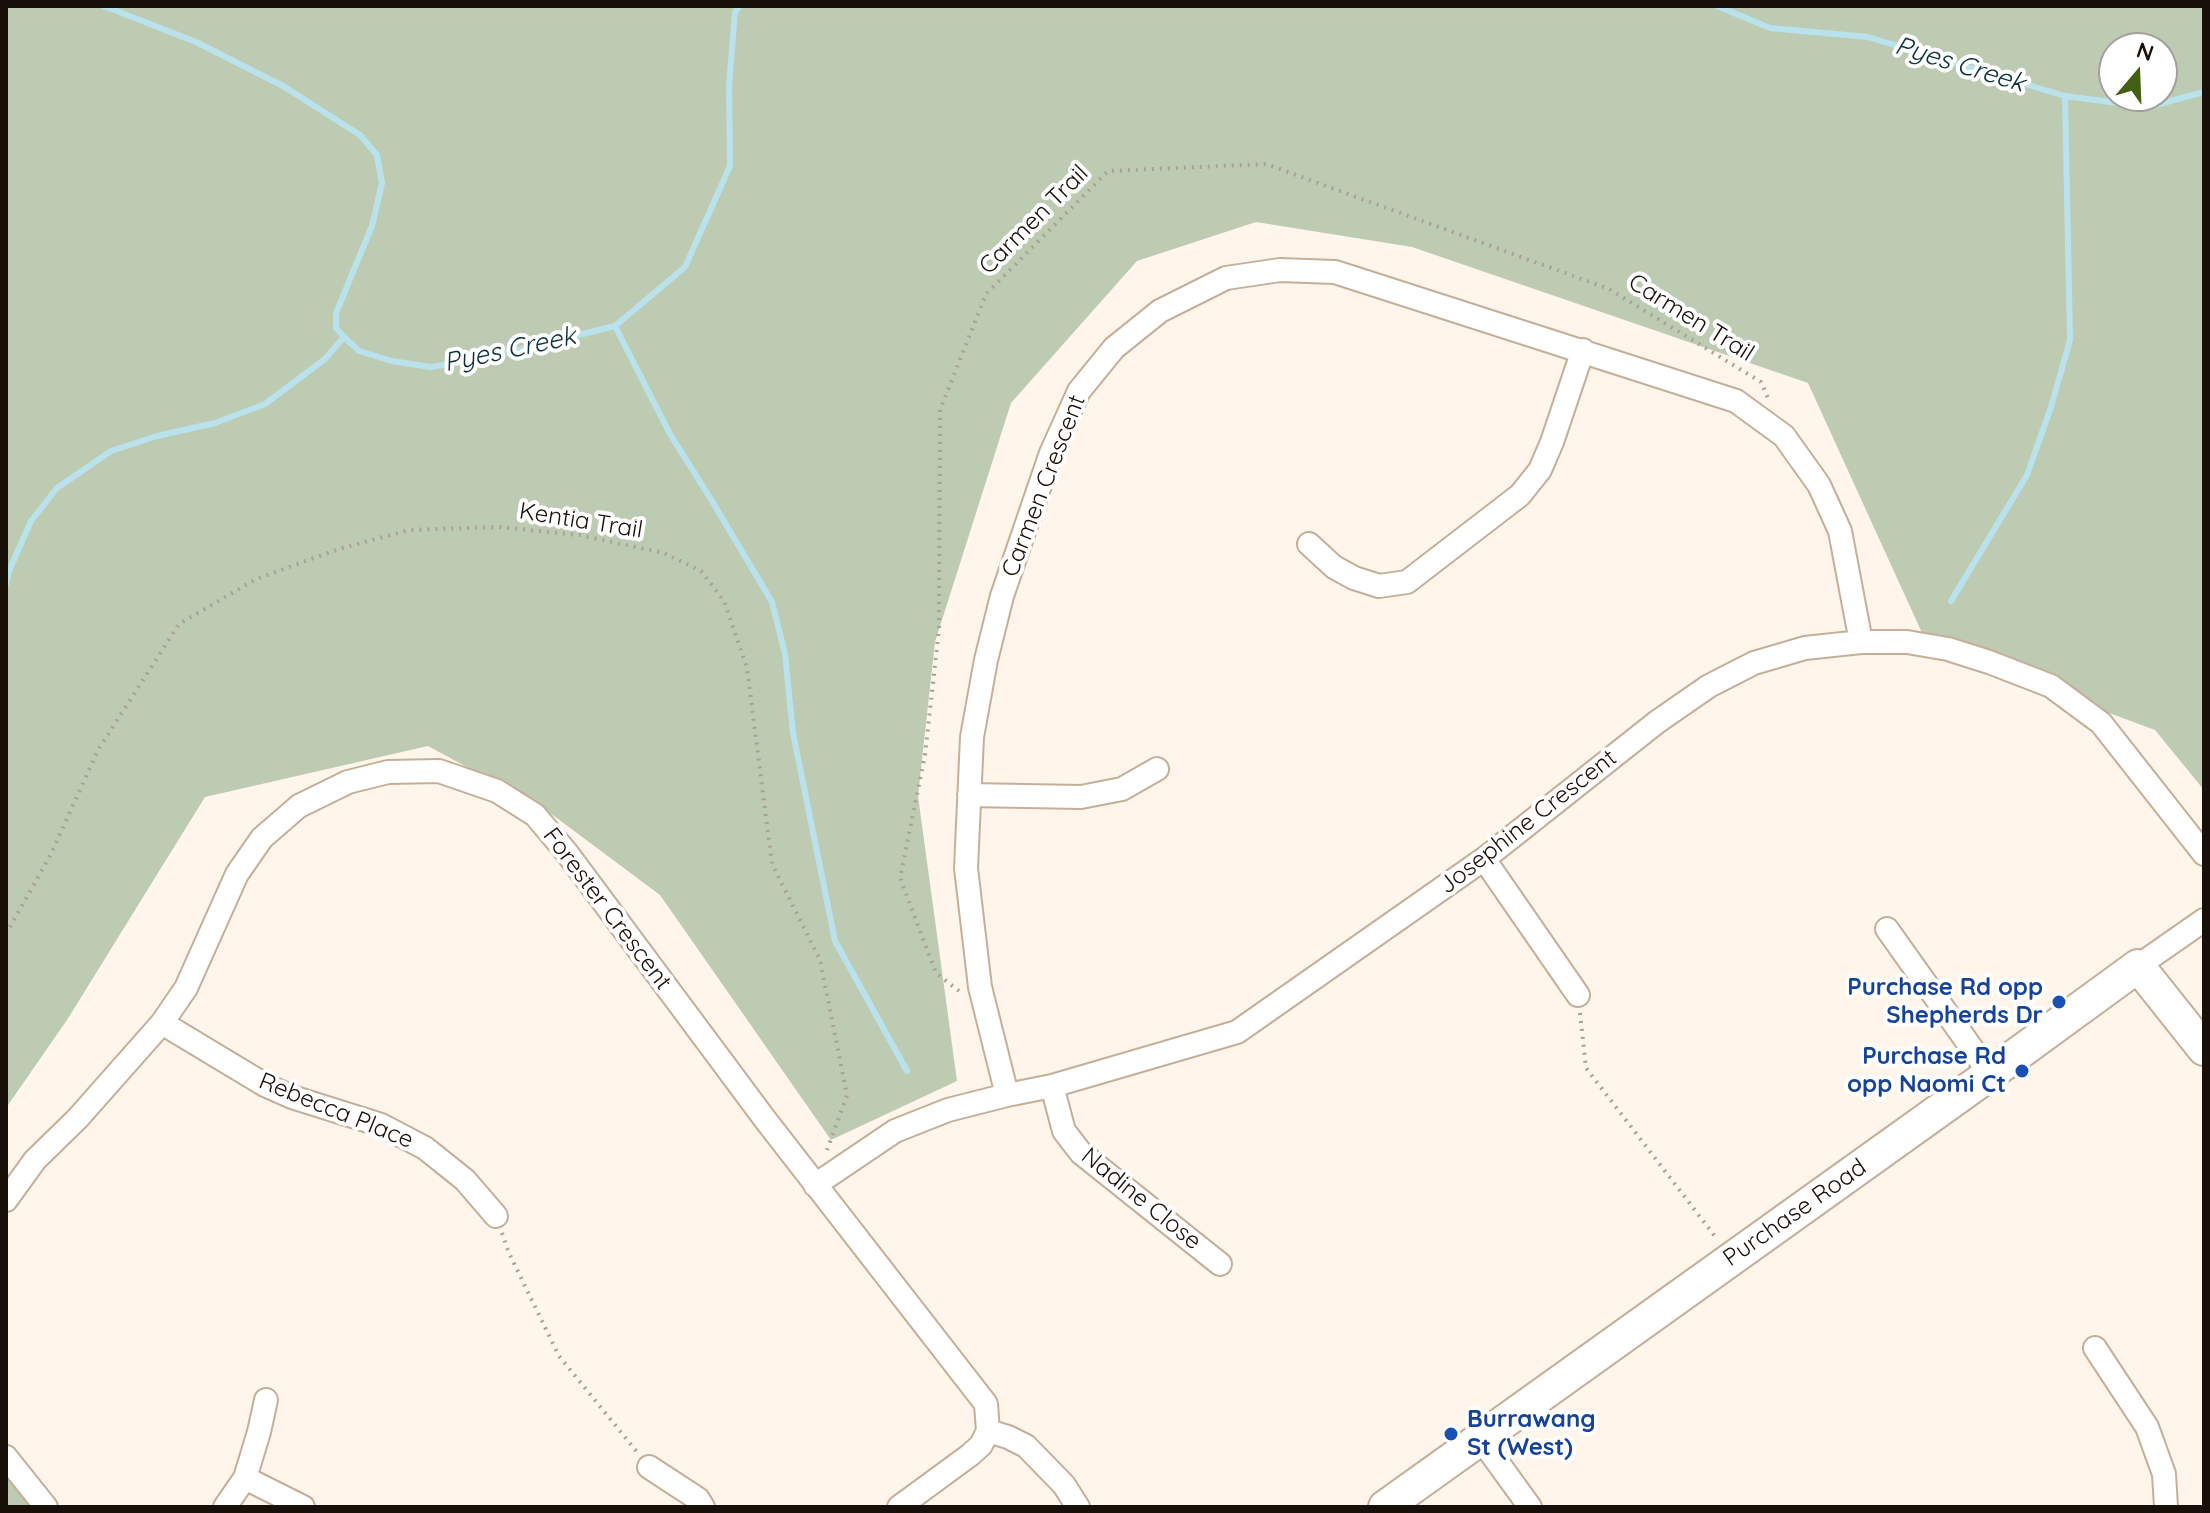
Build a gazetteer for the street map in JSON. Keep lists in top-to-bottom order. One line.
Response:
{"streets":{"main road":["Purchase Road"],"street":["Carmen Crescent","Josephine Crescent","Forester Crescent","Rebecca Place","Nadine Close"],"path":["Carmen Trail","Kentia Trail"]},"crossings":[["Carmen Trail","Carmen Crescent"],["Carmen Crescent","Josephine Crescent"],["Kentia Trail","Josephine Crescent"],["Kentia Trail","Forester Crescent"],["Josephine Crescent","Forester Crescent"],["Josephine Crescent","Nadine Close"],["Forester Crescent","Rebecca Place"]],"water":["Pyes Creek"],"places":["Purchase Rd opp Shepherds Dr","Purchase Rd opp Naomi Ct","Burrawang St (West)"],"north":"top"}
